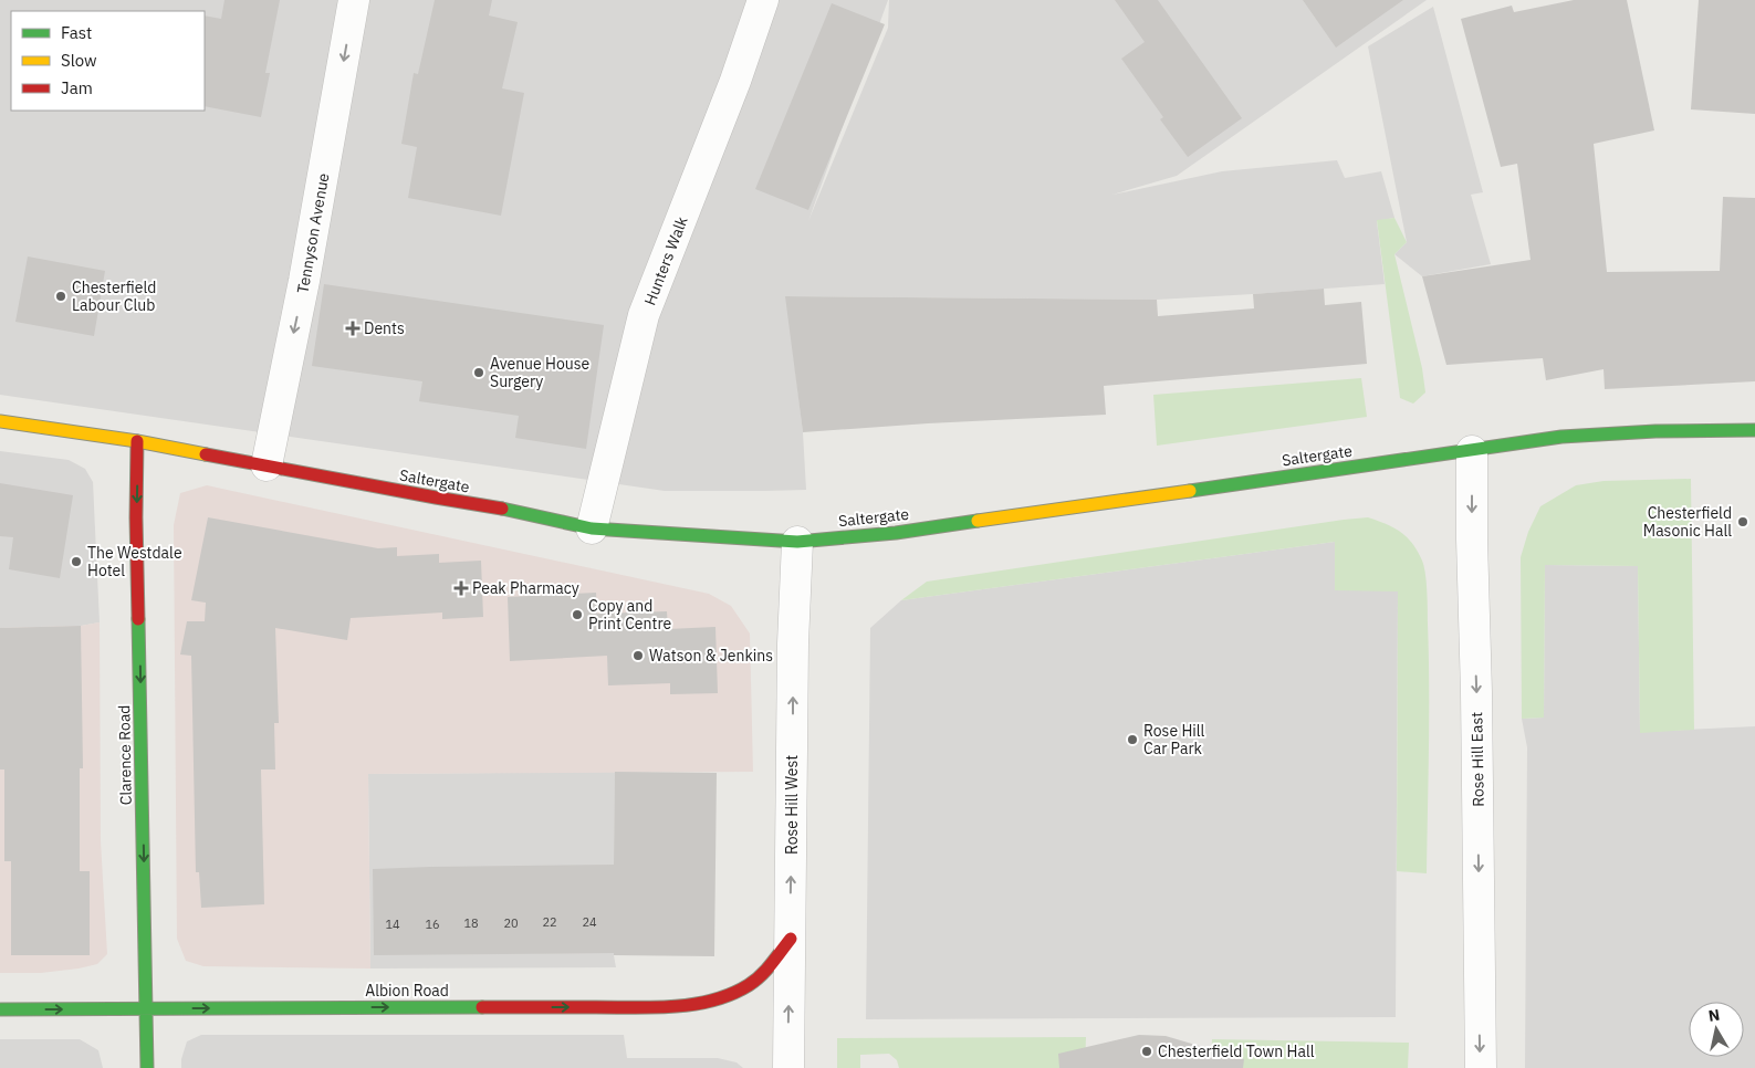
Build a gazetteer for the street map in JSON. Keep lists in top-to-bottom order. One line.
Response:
{"streets":{"street":["Tennyson Avenue","Hunters Walk","Saltergate","Clarence Road","Rose Hill East","Rose Hill West","Albion Road"]},"crossings":[["Tennyson Avenue","Saltergate"],["Hunters Walk","Saltergate"],["Saltergate","Clarence Road"],["Saltergate","Rose Hill East"],["Saltergate","Rose Hill West"],["Clarence Road","Albion Road"],["Rose Hill West","Albion Road"]],"one_way":["Tennyson Avenue","Clarence Road","Rose Hill East","Rose Hill West","Albion Road"],"places":{"other":["Chesterfield Labour Club","Avenue House Surgery","Chesterfield Masonic Hall","The Westdale Hotel","Copy and Print Centre","Watson & Jenkins","Rose Hill Car Park","Chesterfield Town Hall"],"health":["Dents","Peak Pharmacy"]},"house_numbers":["22","24","18","20","14","16"],"legend":["Fast","Slow","Jam"],"north":"top"}
